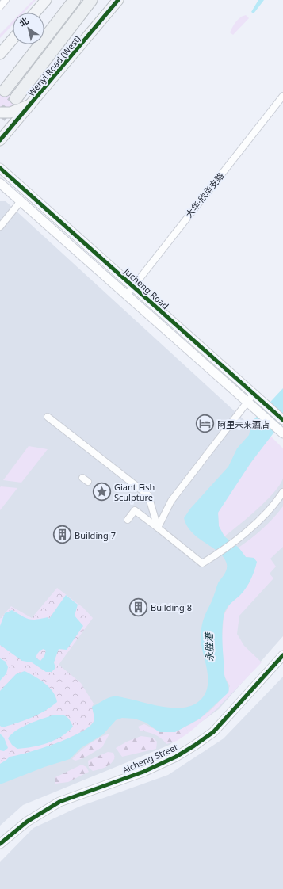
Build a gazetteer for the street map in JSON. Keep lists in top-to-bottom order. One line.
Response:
{"streets":{"main road":["Wenyi Road (West)"],"street":["大华·欣华支路","Jucheng Road","Aicheng Street"]},"crossings":[["大华·欣华支路","Jucheng Road"]],"water":["永胜港"],"places":{"hotel":["阿里未来酒店"],"place":["Giant Fish Sculpture"],"building":["Building 7","Building 8"]},"north":"top left"}
